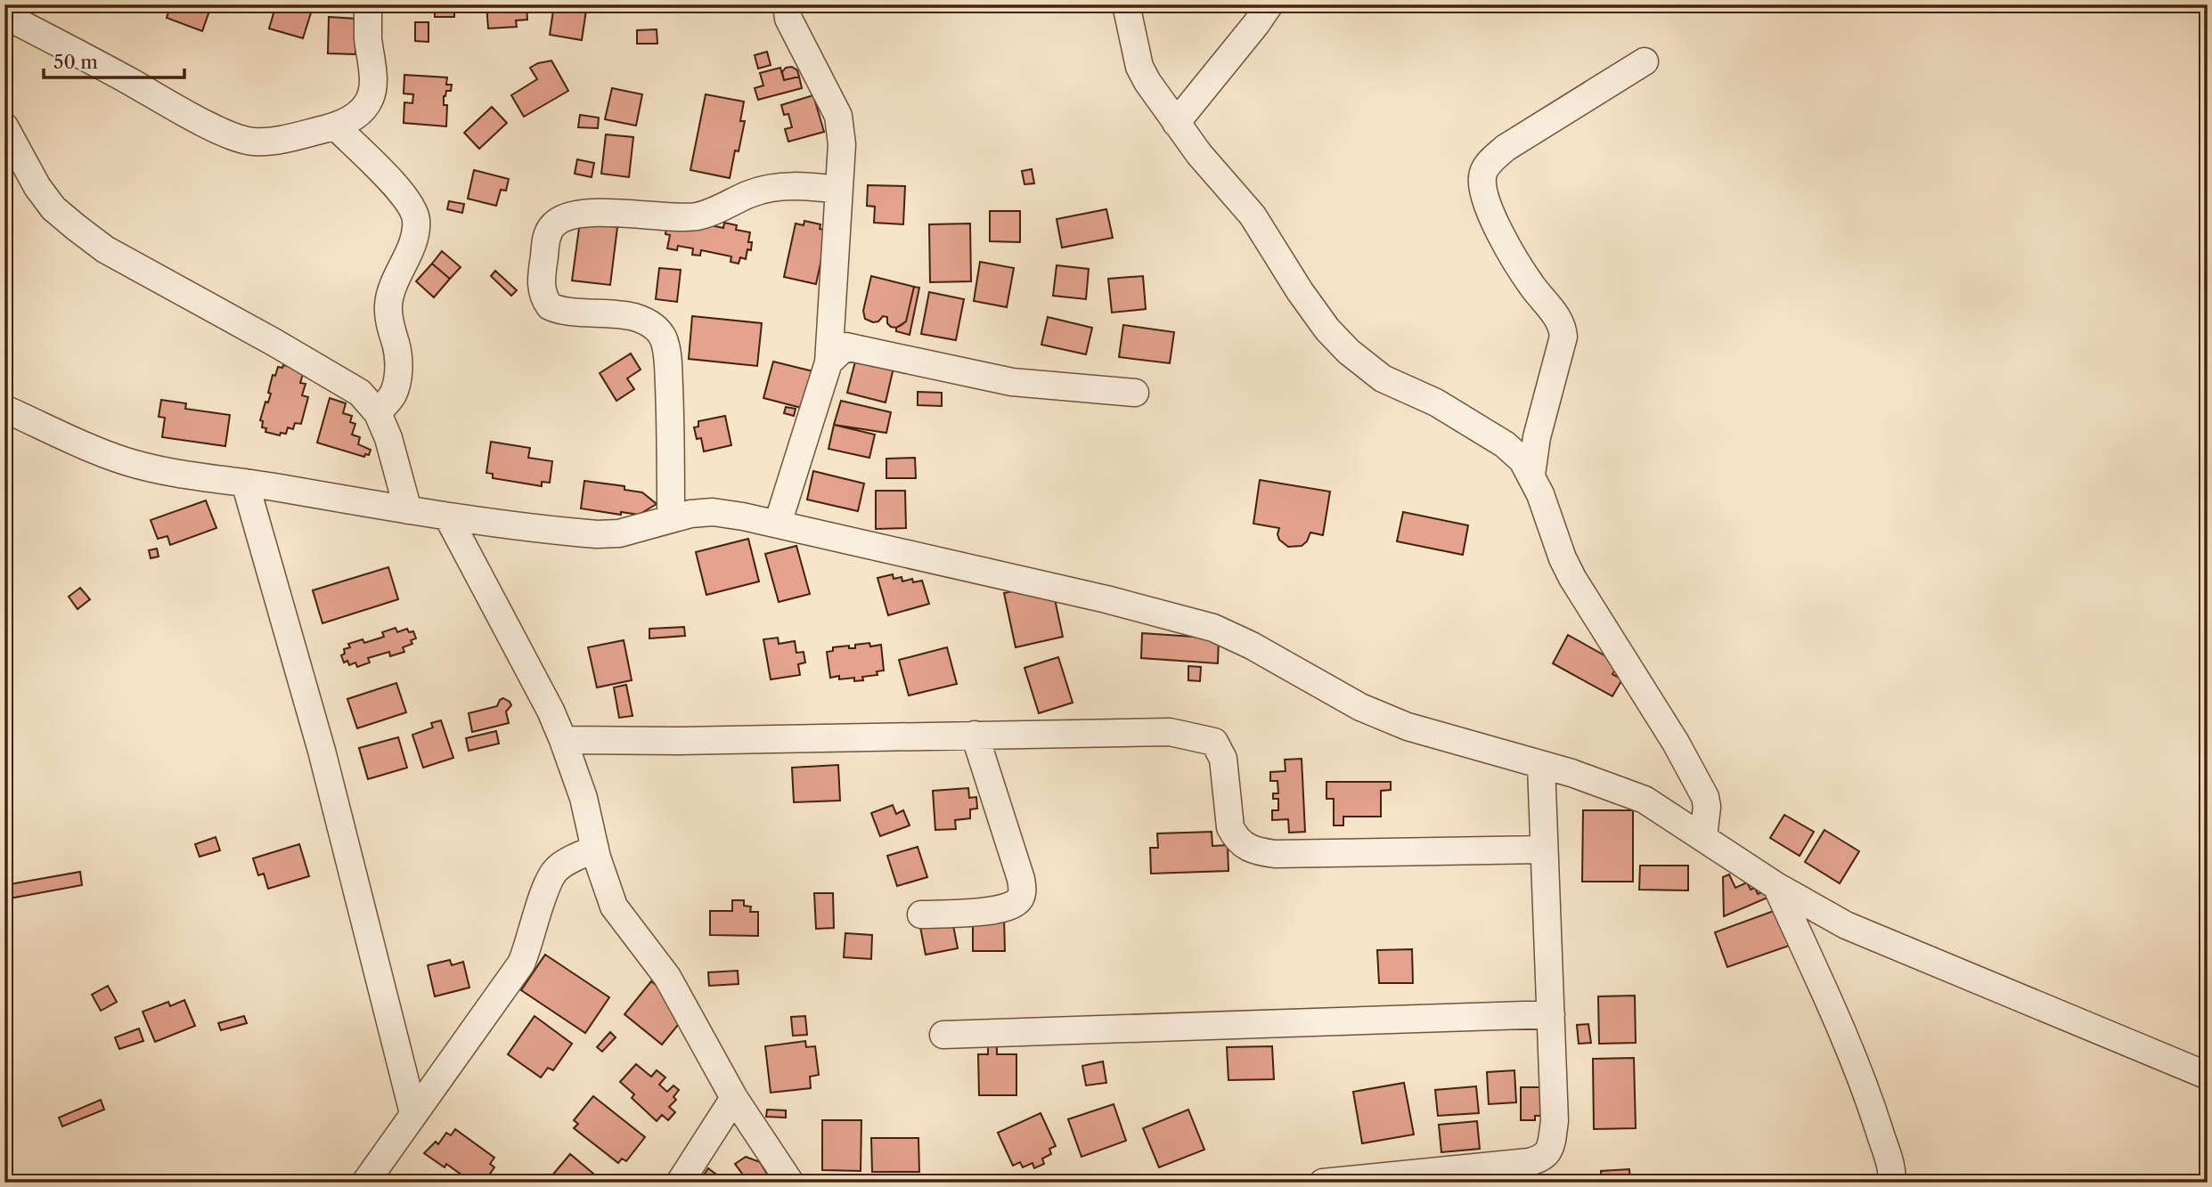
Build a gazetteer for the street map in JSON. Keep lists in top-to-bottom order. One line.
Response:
{"scale_bar":"50 m"}
